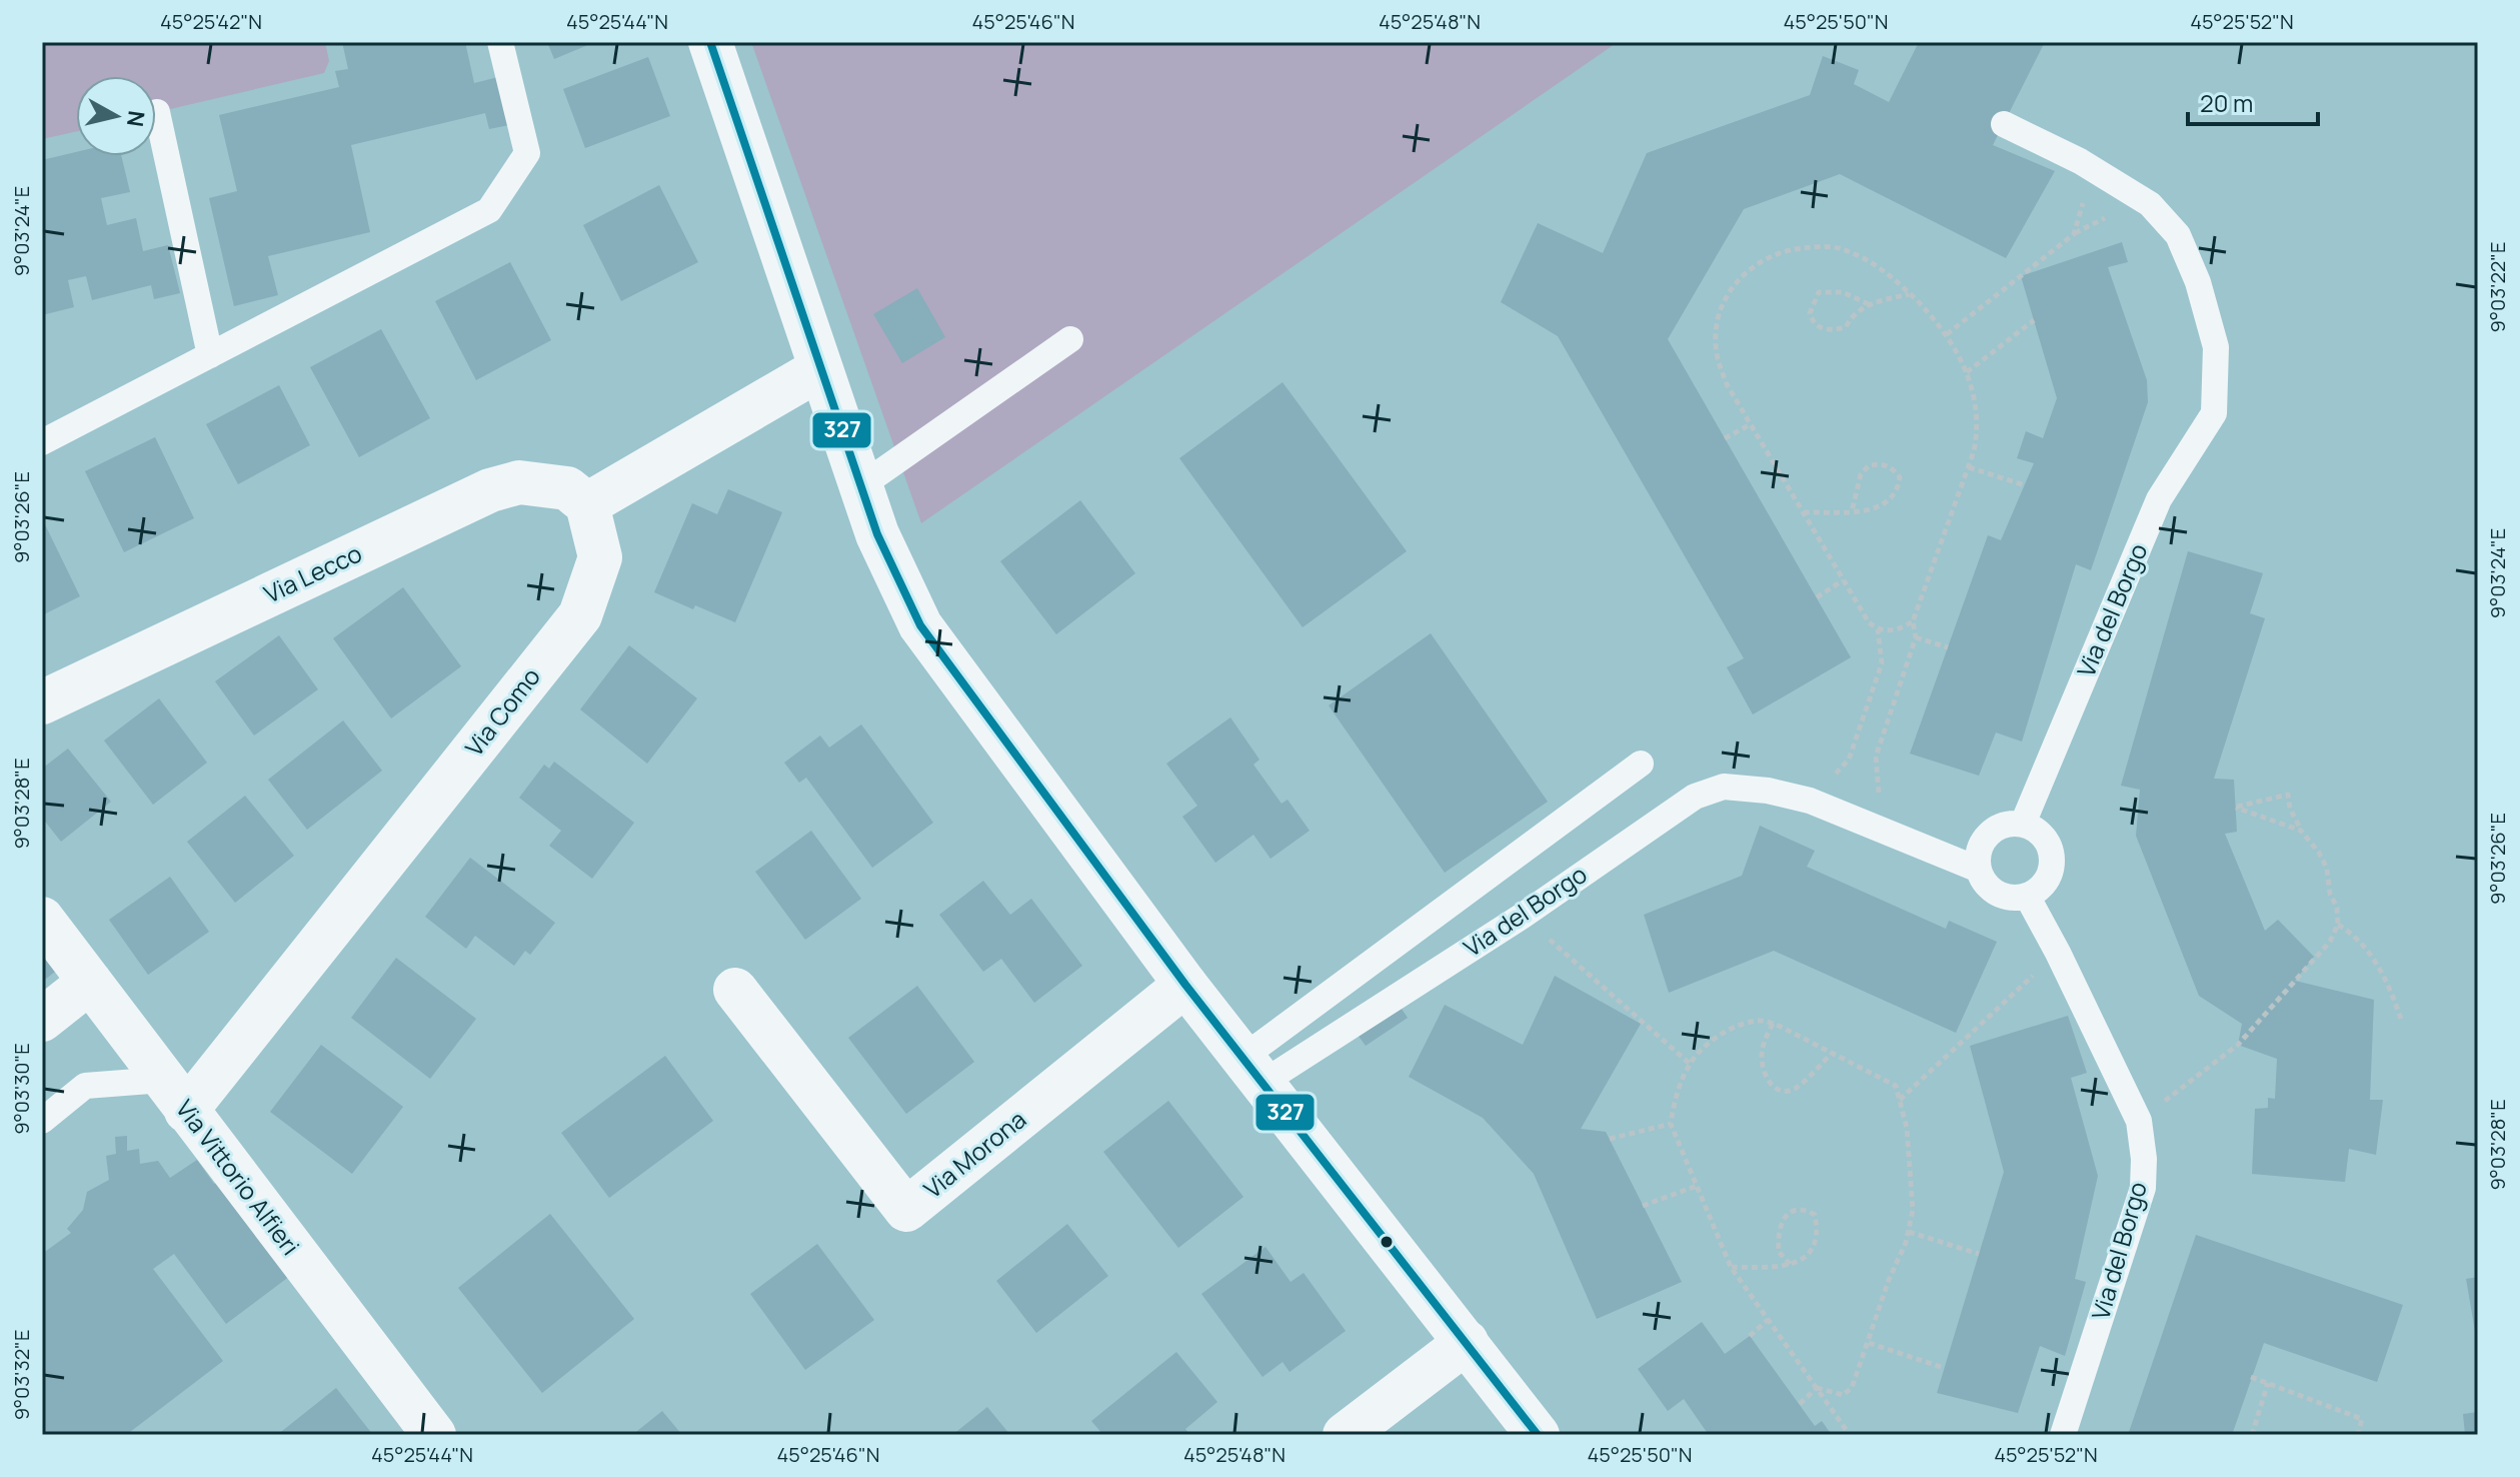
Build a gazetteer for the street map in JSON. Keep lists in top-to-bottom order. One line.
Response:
{"streets":{"street":["Via Lecco","Via Como","Via Morona","Via Vittorio Alfieri"],"lane":["Via del Borgo"]},"crossings":[["Via Lecco","Via Como"],["Via Como","Via Vittorio Alfieri"]],"lines":["transit line 327"],"scale_bar":"20 m","north":"right","coordinates":["45°25'42\"N","45°25'44\"N","45°25'46\"N","45°25'48\"N","45°25'50\"N","45°25'52\"N","9°03'24\"E","9°03'22\"E","9°03'26\"E","9°03'28\"E","9°03'30\"E","9°03'32\"E"]}
